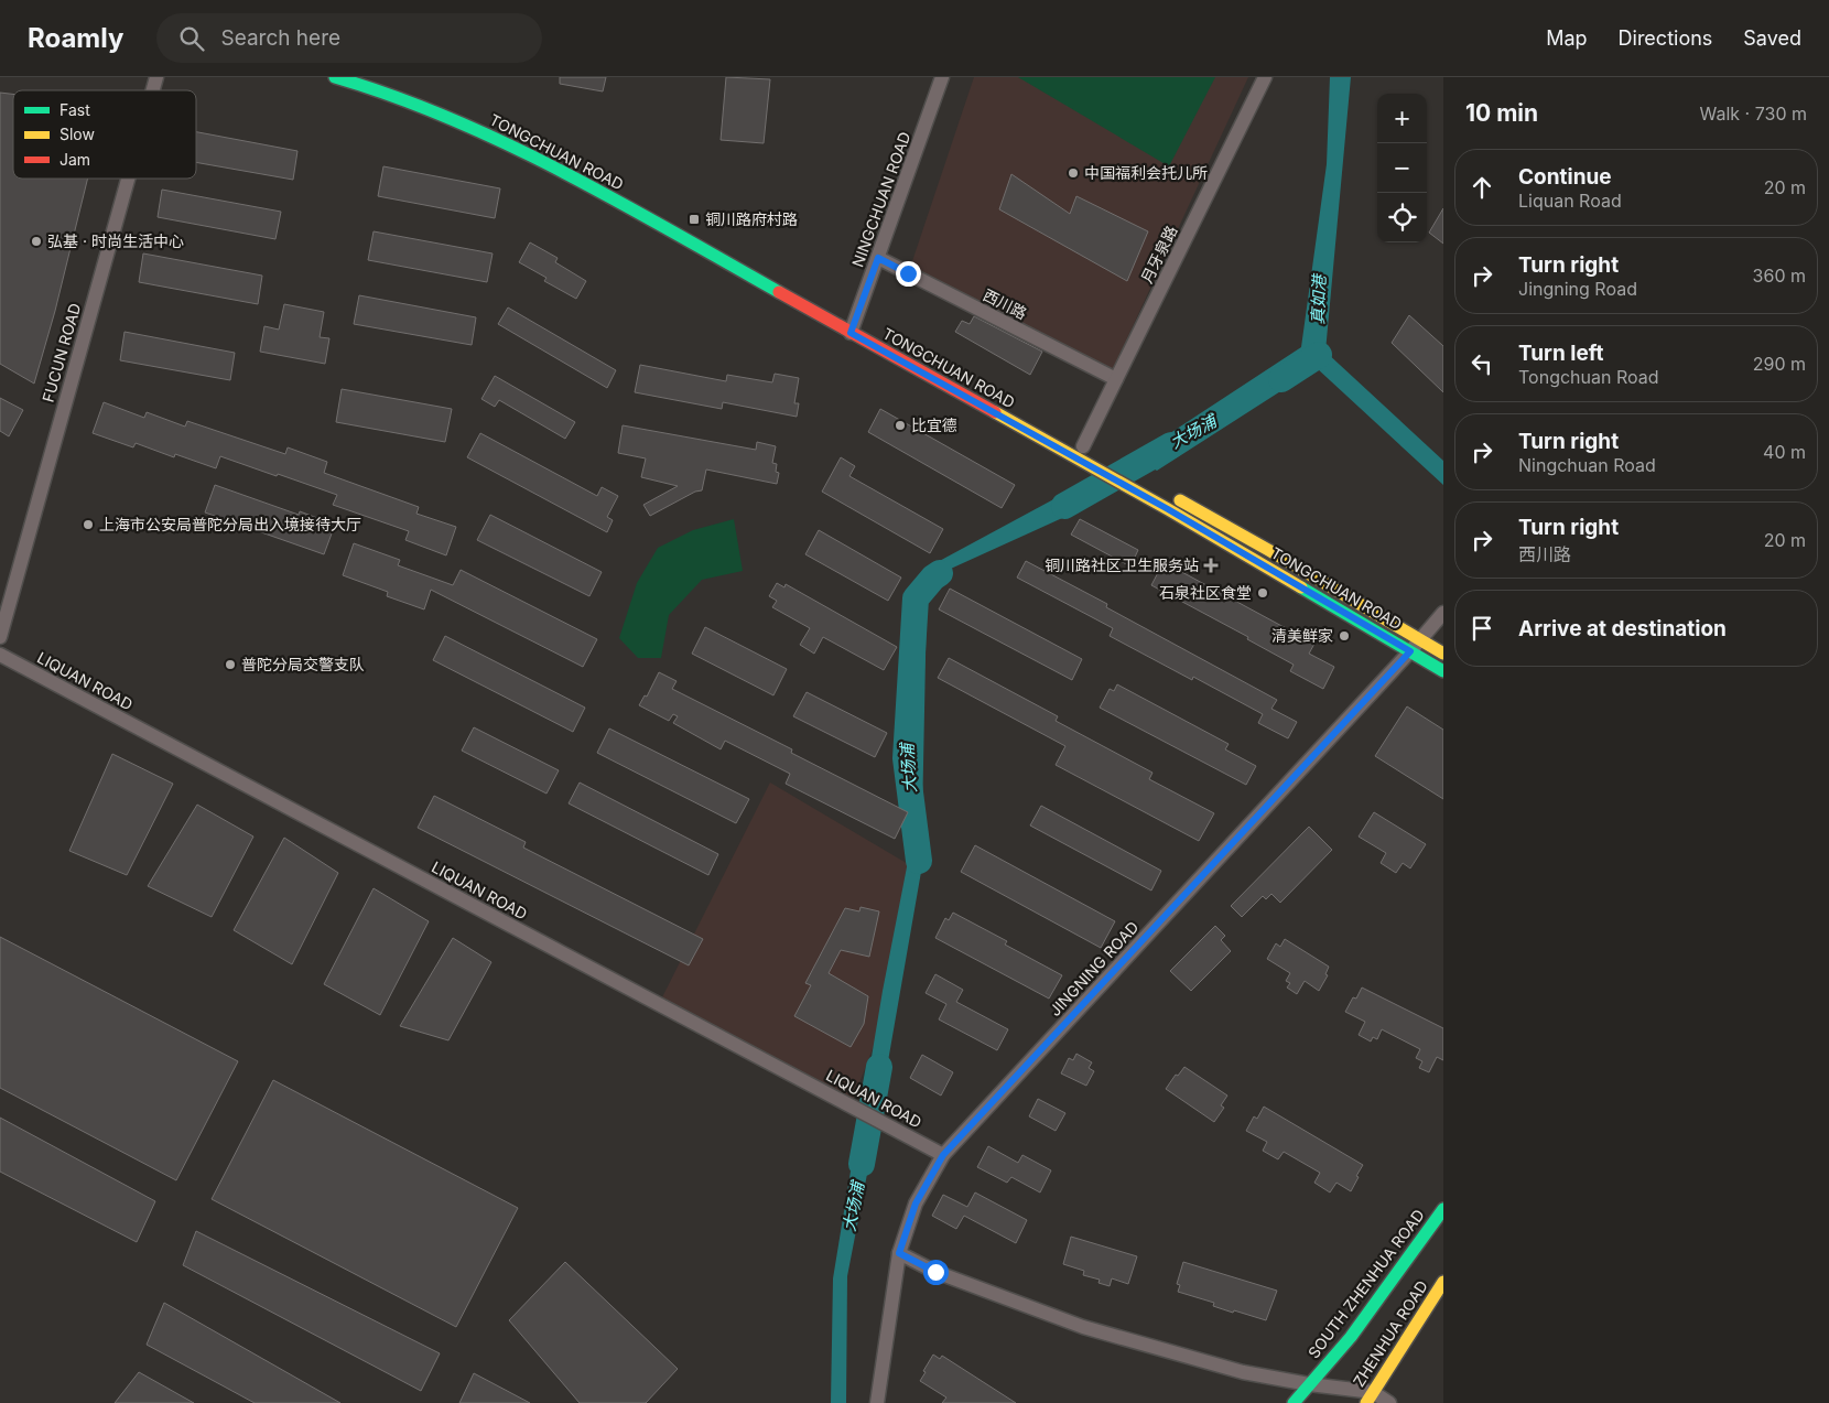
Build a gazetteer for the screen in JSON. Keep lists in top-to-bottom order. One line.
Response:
{"streets":{"main road":["TONGCHUAN ROAD","SOUTH ZHENHUA ROAD","ZHENHUA ROAD"],"street":["NINGCHUAN ROAD","月牙泉路","西川路","FUCUN ROAD","LIQUAN ROAD","JINGNING ROAD"]},"crossings":[["TONGCHUAN ROAD","NINGCHUAN ROAD"],["TONGCHUAN ROAD","JINGNING ROAD"],["NINGCHUAN ROAD","西川路"],["月牙泉路","西川路"],["LIQUAN ROAD","JINGNING ROAD"]],"water":["真如港","大场浦"],"places":{"other":["中国福利会托儿所","弘基 · 时尚生活中心","比宜德","上海市公安局普陀分局出入境接待大厅","石泉社区食堂","清美鲜家","普陀分局交警支队"],"transit":["铜川路府村路"],"health":["铜川路社区卫生服务站"]},"legend":["Fast","Slow","Jam"],"page":{"header":"Roamly","search":"Search here","nav":["Map","Directions","Saved"],"heading":["10 min","Walk · 730 m"],"map_buttons":["+","−"],"list":[["Continue","Liquan Road","20 m"],["Turn right","Jingning Road","360 m"],["Turn left","Tongchuan Road","290 m"],["Turn right","Ningchuan Road","40 m"],["Turn right","西川路","20 m"],"Arrive at destination"]}}
